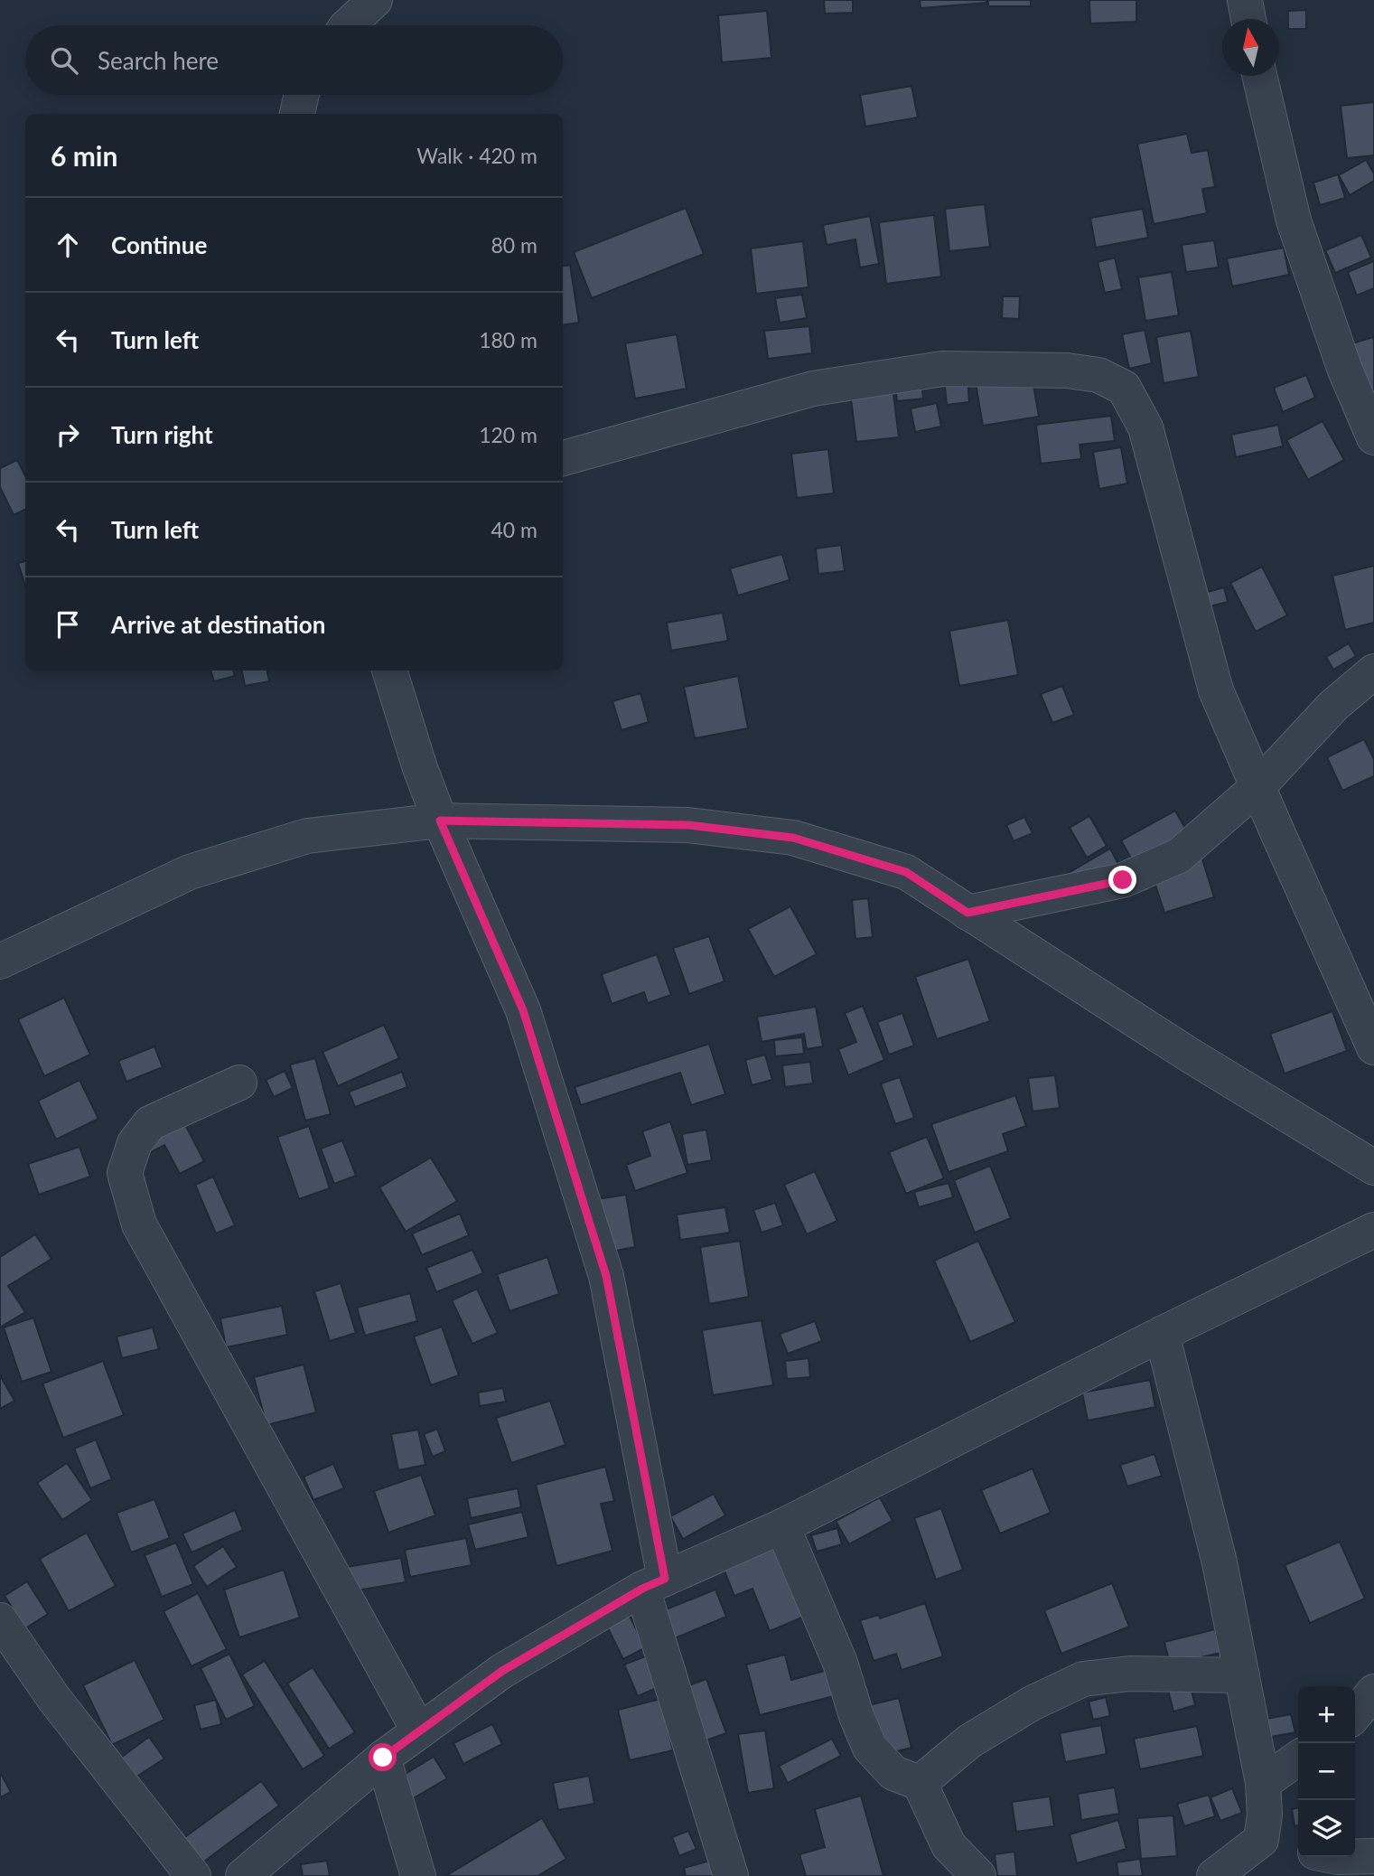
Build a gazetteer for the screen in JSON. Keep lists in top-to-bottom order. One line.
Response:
{"north":"top","page":{"search":"Search here","heading":["6 min","Walk · 420 m"],"list":[["Continue","80 m"],["Turn left","180 m"],["Turn right","120 m"],["Turn left","40 m"],"Arrive at destination"],"map_buttons":["+","−"]}}
